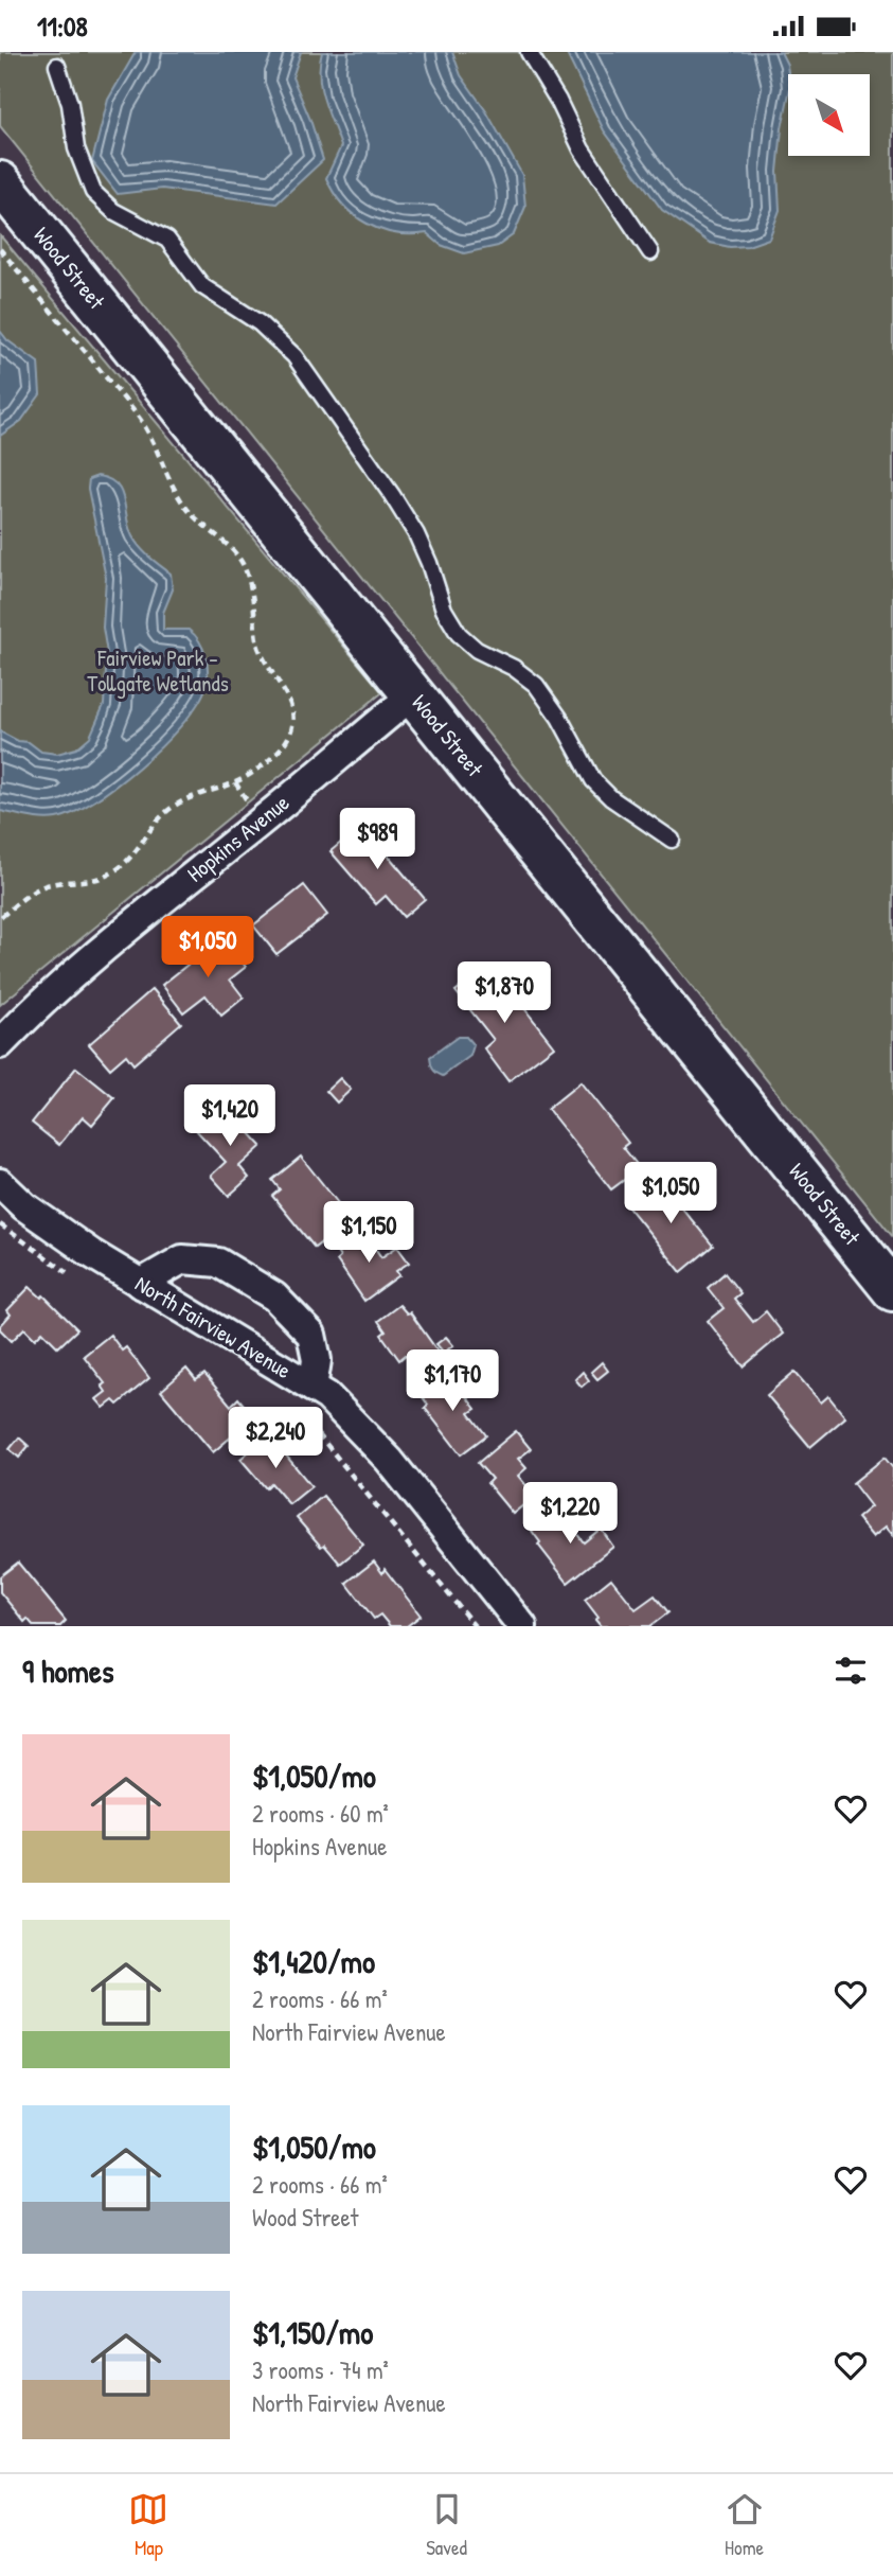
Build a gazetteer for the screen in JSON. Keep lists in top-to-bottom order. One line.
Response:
{"streets":{"street":["Wood Street","Hopkins Avenue","North Fairview Avenue"]},"crossings":[["Wood Street","Hopkins Avenue"]],"parks":["Fairview Park - Tollgate Wetlands"],"north":"bottom right","page":{"status":"11:08","price":["$989","$1,050","$1,870","$1,420","$1,050","$1,150","$1,170","$2,240","$1,220"],"heading":"9 homes","list":[{"name":"$1,050/mo","note":"2 rooms · 60 m² · Hopkins Avenue"},{"name":"$1,420/mo","note":"2 rooms · 66 m² · North Fairview Avenue"},{"name":"$1,050/mo","note":"2 rooms · 66 m² · Wood Street"},{"name":"$1,150/mo","note":"3 rooms · 74 m² · North Fairview Avenue"}],"tabs":["Map","Saved","Home"]}}
